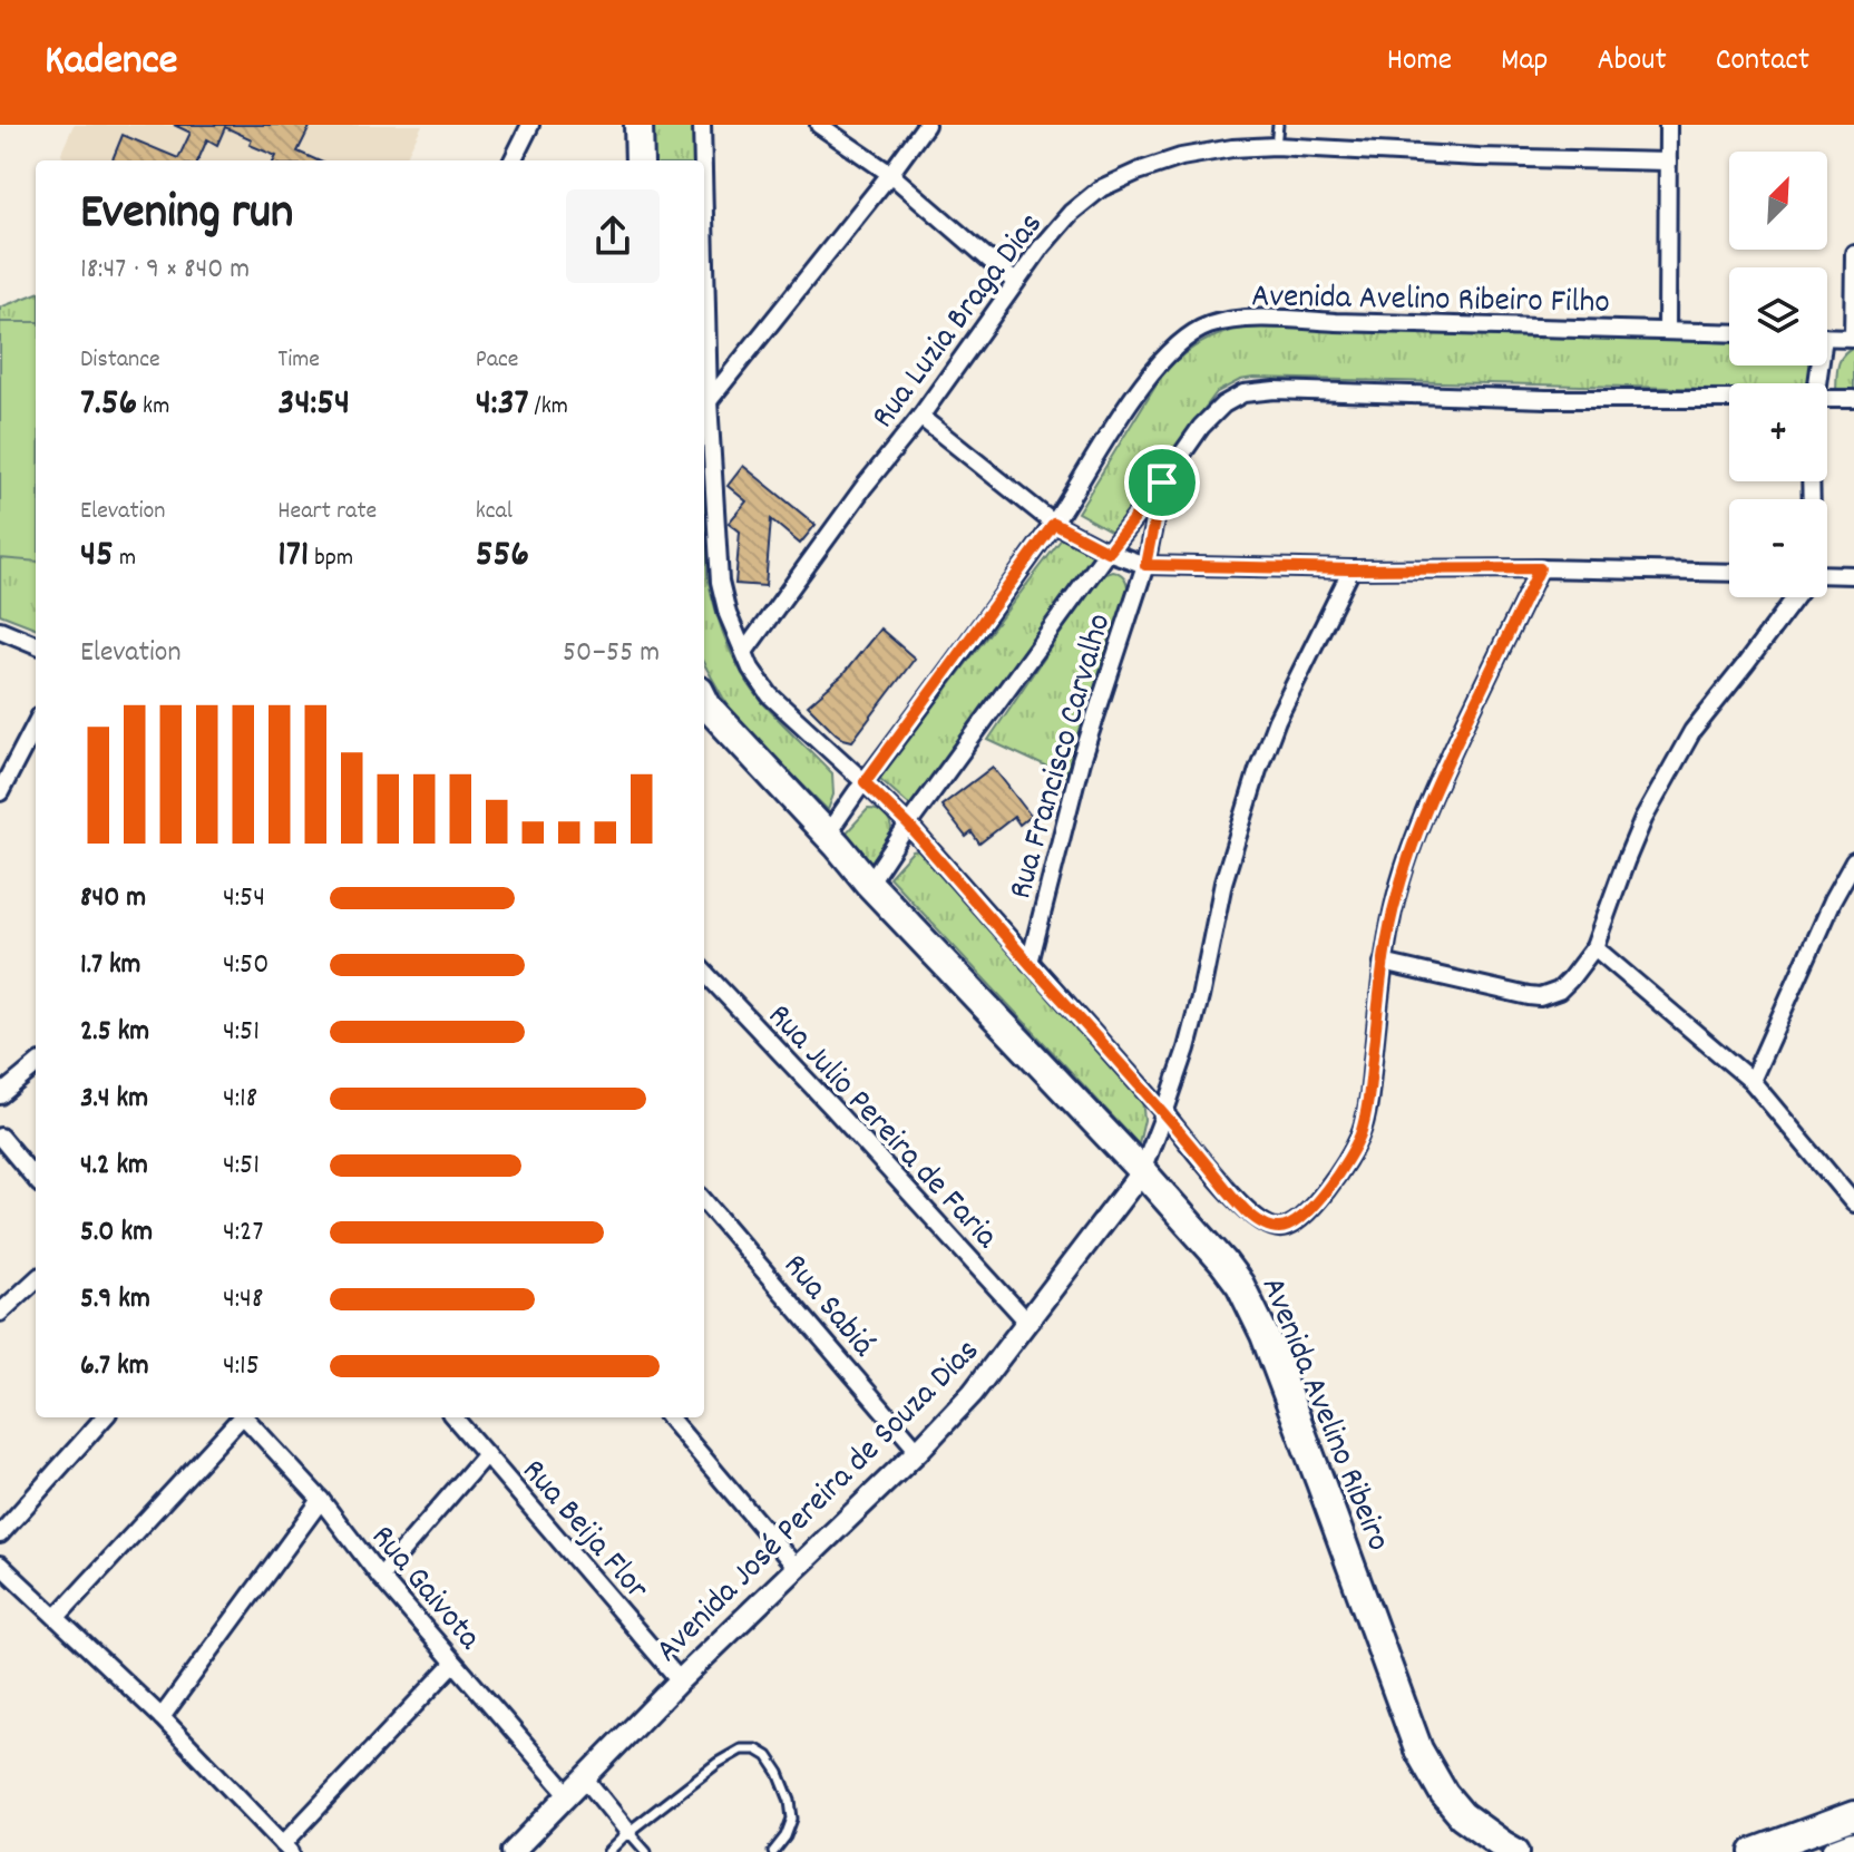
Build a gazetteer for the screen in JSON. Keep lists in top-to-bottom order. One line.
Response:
{"streets":{"highway":["Avenida Avelino Ribeiro"],"street":["Avenida Avelino Ribeiro Filho","Rua Luzia Braga Dias","Rua Francisco Carvalho","Rua Julio Pereira de Faria","Rua Sabiá","Avenida José Pereira de Souza Dias","Rua Beija Flor","Rua Gaivota"]},"crossings":[["Avenida Avelino Ribeiro Filho","Avenida Avelino Ribeiro"],["Rua Julio Pereira de Faria","Avenida José Pereira de Souza Dias"],["Rua Sabiá","Avenida José Pereira de Souza Dias"],["Avenida Avelino Ribeiro","Avenida José Pereira de Souza Dias"],["Avenida José Pereira de Souza Dias","Rua Beija Flor"],["Avenida José Pereira de Souza Dias","Rua Gaivota"]],"north":"top right","page":{"header":"Kadence","nav":["Home","Map","About","Contact"],"map_buttons":["+","−"],"heading":["Evening run","18:47 · 9 × 840 m"],"stats":[["Distance","7.56 km"],["Time","34:54"],["Pace","4:37 /km"],["Elevation","45 m"],["Heart rate","171 bpm"],["kcal","556"]],"chart":["Elevation","50–55 m"],"list":[{"name":"840 m","note":"4:54"},{"name":"1.7 km","note":"4:50"},{"name":"2.5 km","note":"4:51"},{"name":"3.4 km","note":"4:18"},{"name":"4.2 km","note":"4:51"},{"name":"5.0 km","note":"4:27"},{"name":"5.9 km","note":"4:48"},{"name":"6.7 km","note":"4:15"}]}}
